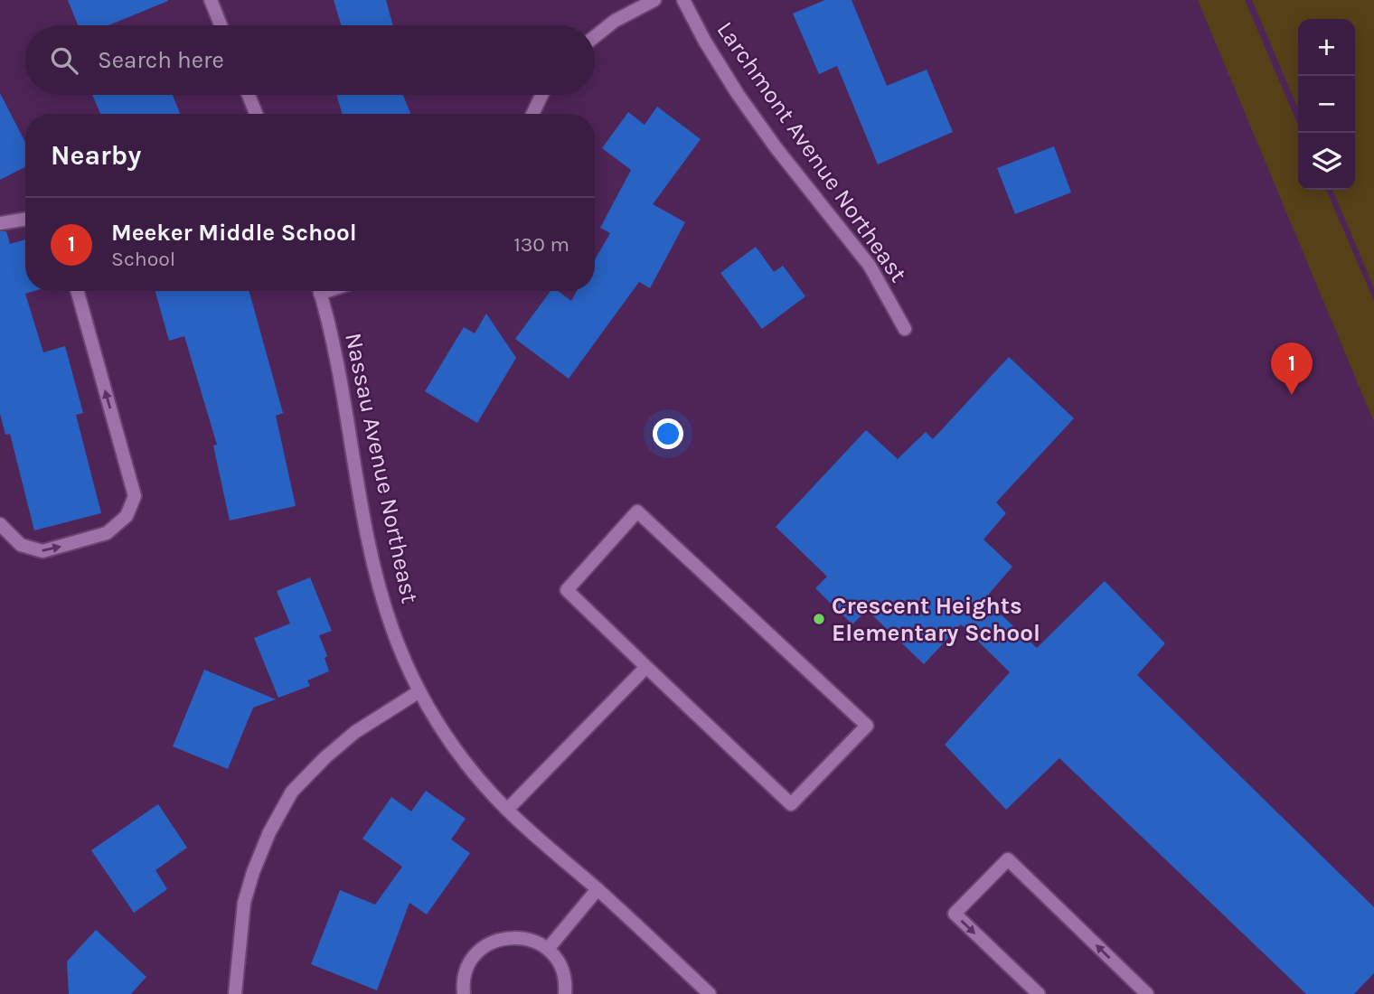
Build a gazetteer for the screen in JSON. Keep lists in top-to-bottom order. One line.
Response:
{"streets":{"street":["Larchmont Avenue Northeast","Nassau Avenue Northeast"]},"places":["Crescent Heights Elementary School"],"page":{"map_buttons":["+","−"],"search":"Search here","heading":"Nearby","list":[{"mark":"1","name":"Meeker Middle School","note":"School","value":"130 m"}],"pins":"1"}}
